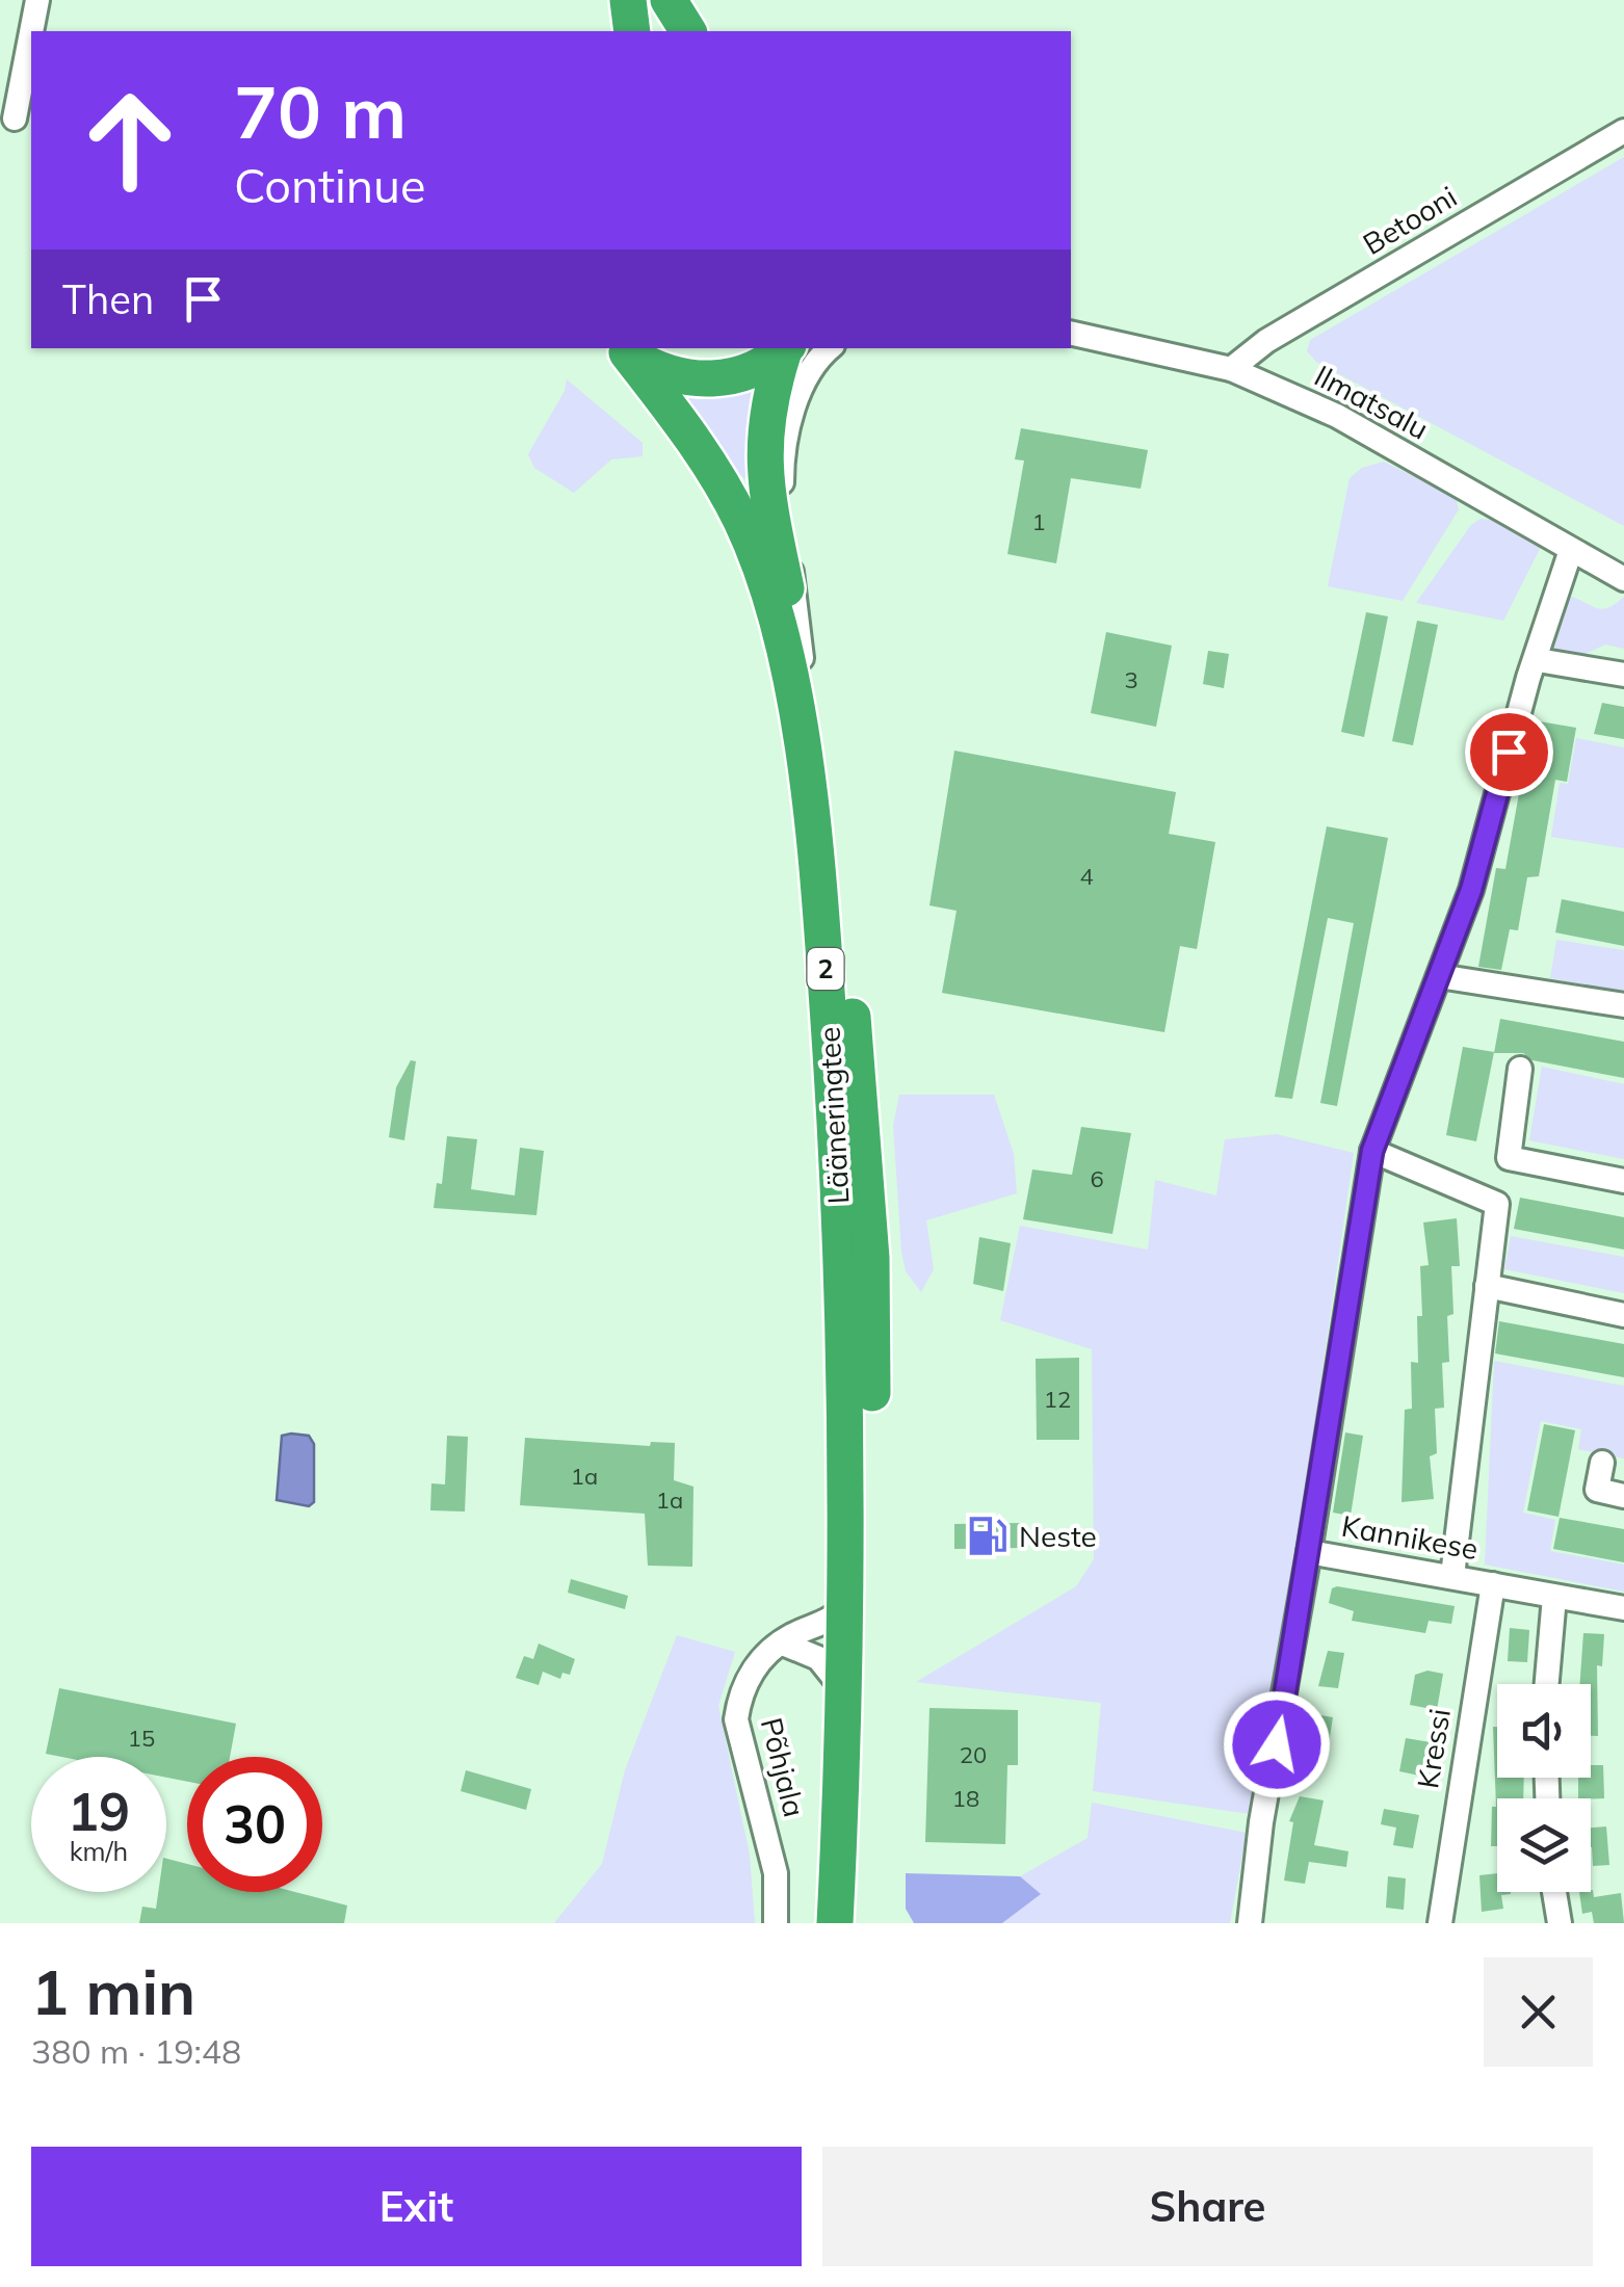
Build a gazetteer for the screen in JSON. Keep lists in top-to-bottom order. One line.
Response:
{"streets":{"highway":["2","Lääneringtee"],"street":["Betooni","Ilmatsalu","Kannikese","Kressi","Põhjala"]},"crossings":[["Betooni","Ilmatsalu"],["Lääneringtee","Põhjala"],["Kannikese","Kressi"]],"places":{"fuel station":["Neste"]},"house_numbers":["1","3","4","6","12","1a","1a","15","20","18"],"page":{"turn":["70 m","Continue"],"then":"Then","speed":"19 km/h","limit":"30","heading":["1 min","380 m · 19:48"],"buttons":["Exit","Share"]}}
